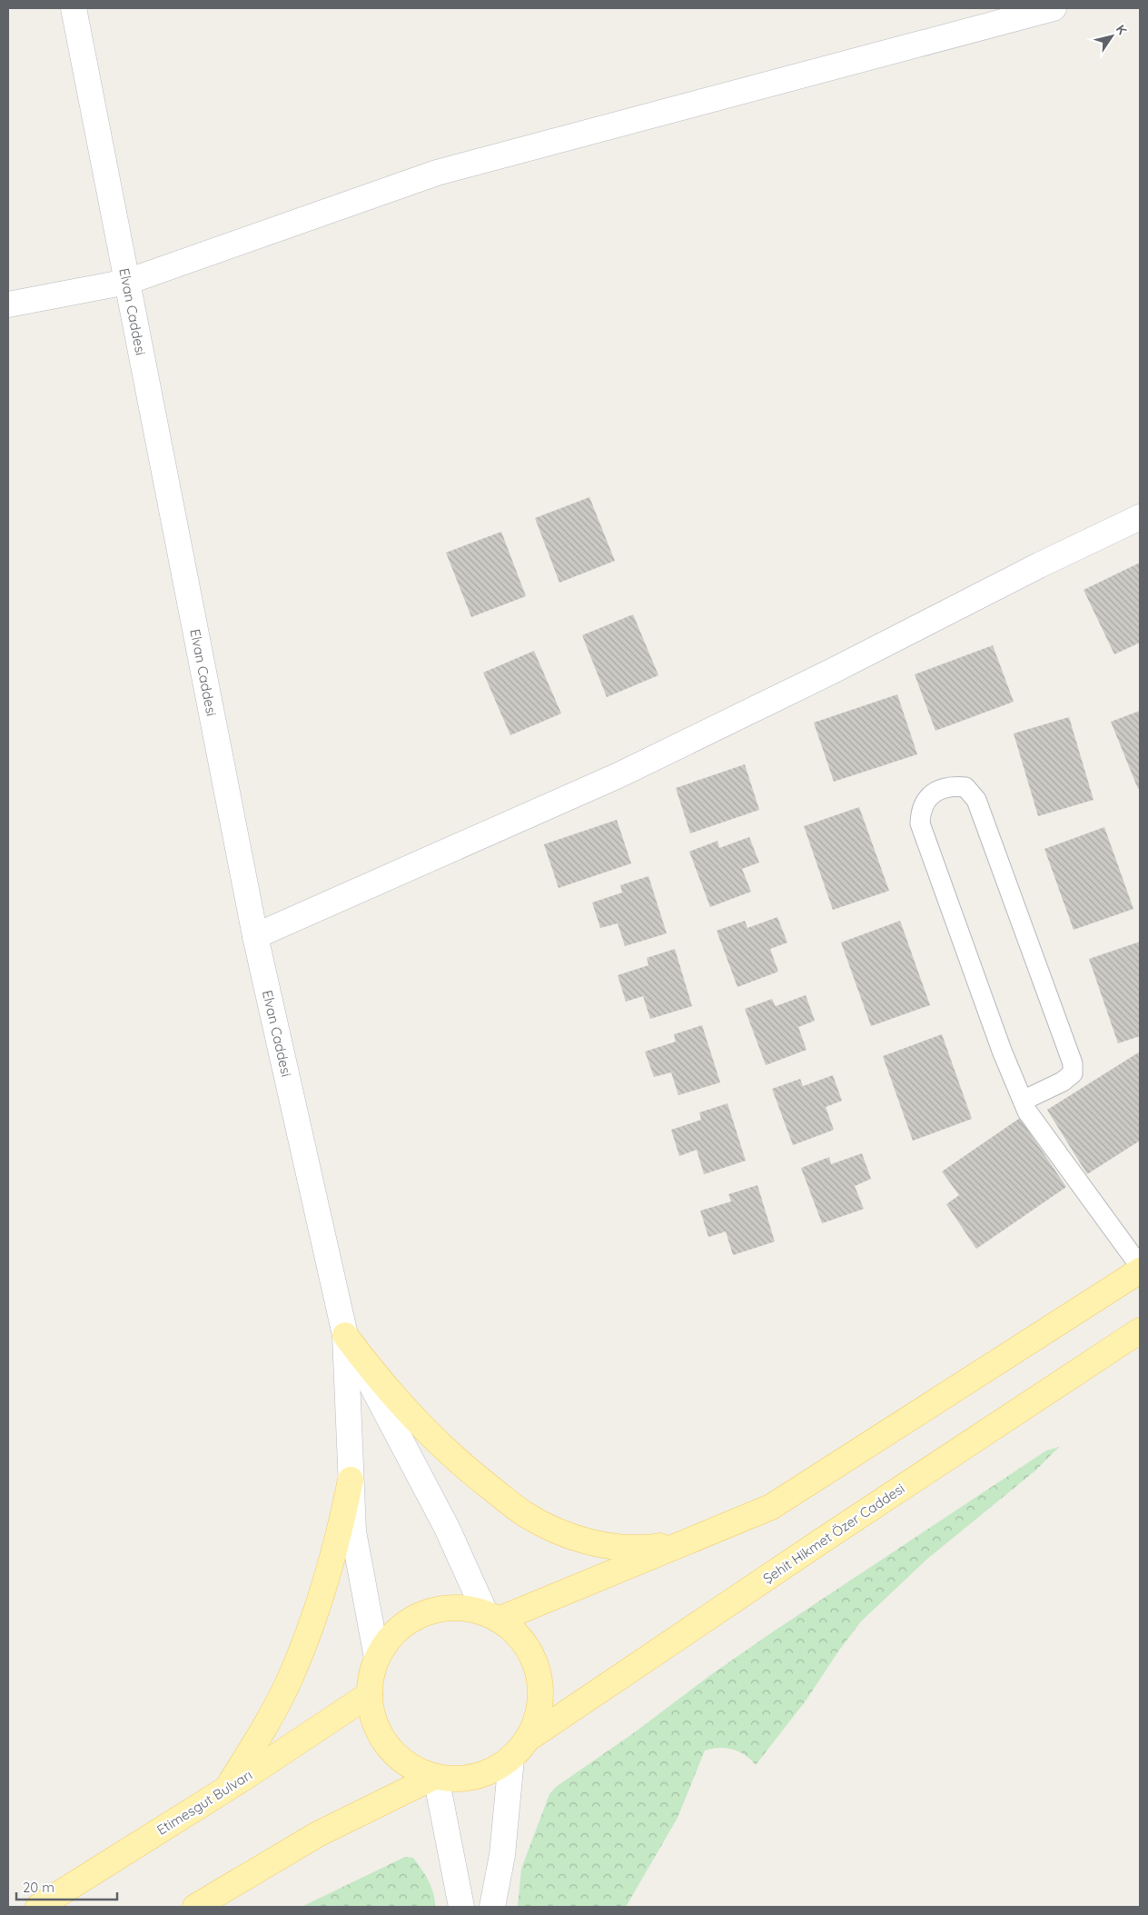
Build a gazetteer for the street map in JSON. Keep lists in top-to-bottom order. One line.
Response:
{"streets":{"main road":["Şehit Hikmet Özer Caddesi","Etimesgut Bulvarı"],"street":["Elvan Caddesi"]},"scale_bar":"20 m","north":"top right"}
